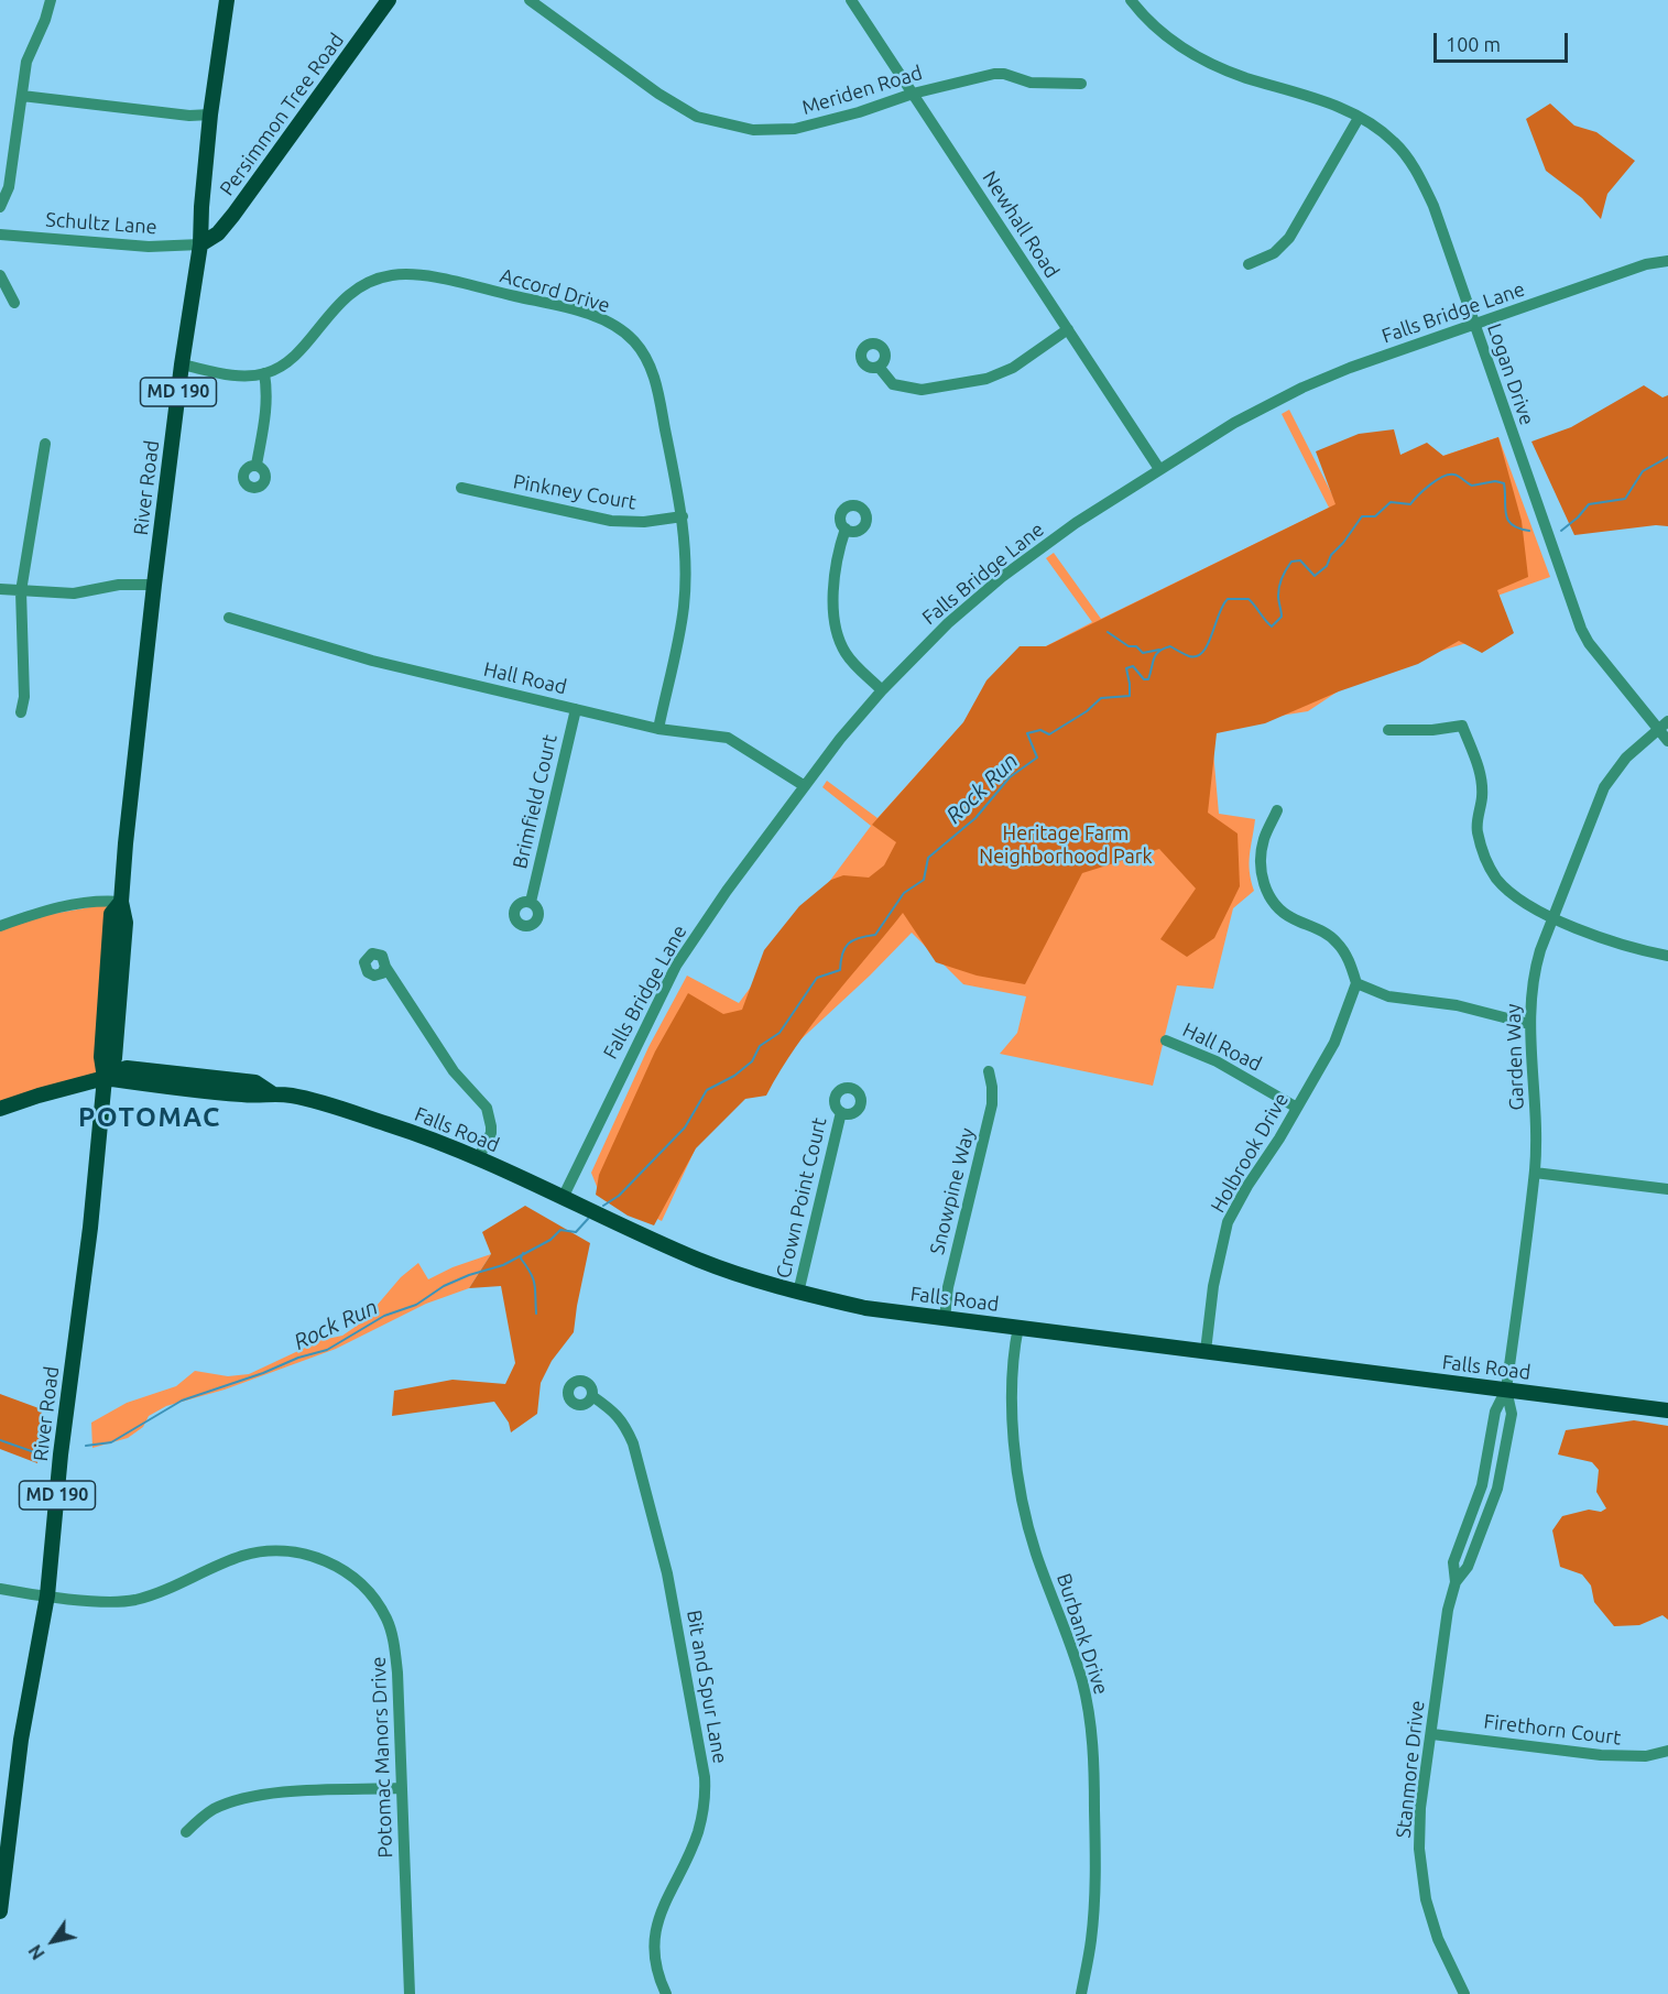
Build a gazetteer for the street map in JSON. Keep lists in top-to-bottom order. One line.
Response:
{"streets":{"main road":["Persimmon Tree Road","MD 190","River Road","Falls Road"],"street":["Meriden Road","Schultz Lane","Newhall Road","Accord Drive","Falls Bridge Lane","Logan Drive","Pinkney Court","Hall Road","Brimfield Court","Garden Way","Holbrook Drive","Snowpine Way","Crown Point Court","Burbank Drive","Bit and Spur Lane","Firethorn Court","Potomac Manors Drive","Stanmore Drive"]},"crossings":[["Meriden Road","Newhall Road"],["Persimmon Tree Road","Schultz Lane"],["Persimmon Tree Road","River Road"],["Schultz Lane","River Road"],["Newhall Road","Falls Bridge Lane"],["Accord Drive","River Road"],["Accord Drive","Pinkney Court"],["Accord Drive","Hall Road"],["Falls Bridge Lane","Logan Drive"],["Falls Bridge Lane","Hall Road"],["Falls Bridge Lane","Falls Road"],["Logan Drive","Garden Way"],["River Road","Falls Road"],["River Road","Potomac Manors Drive"],["Hall Road","Brimfield Court"],["Hall Road","Holbrook Drive"],["Garden Way","Falls Road"],["Garden Way","Stanmore Drive"],["Falls Road","Holbrook Drive"],["Falls Road","Snowpine Way"],["Falls Road","Crown Point Court"],["Falls Road","Burbank Drive"],["Falls Road","Stanmore Drive"],["Firethorn Court","Stanmore Drive"]],"districts":["POTOMAC"],"water":["Rock Run"],"parks":["Heritage Farm Neighborhood Park"],"scale_bar":"100 m","north":"bottom left"}
